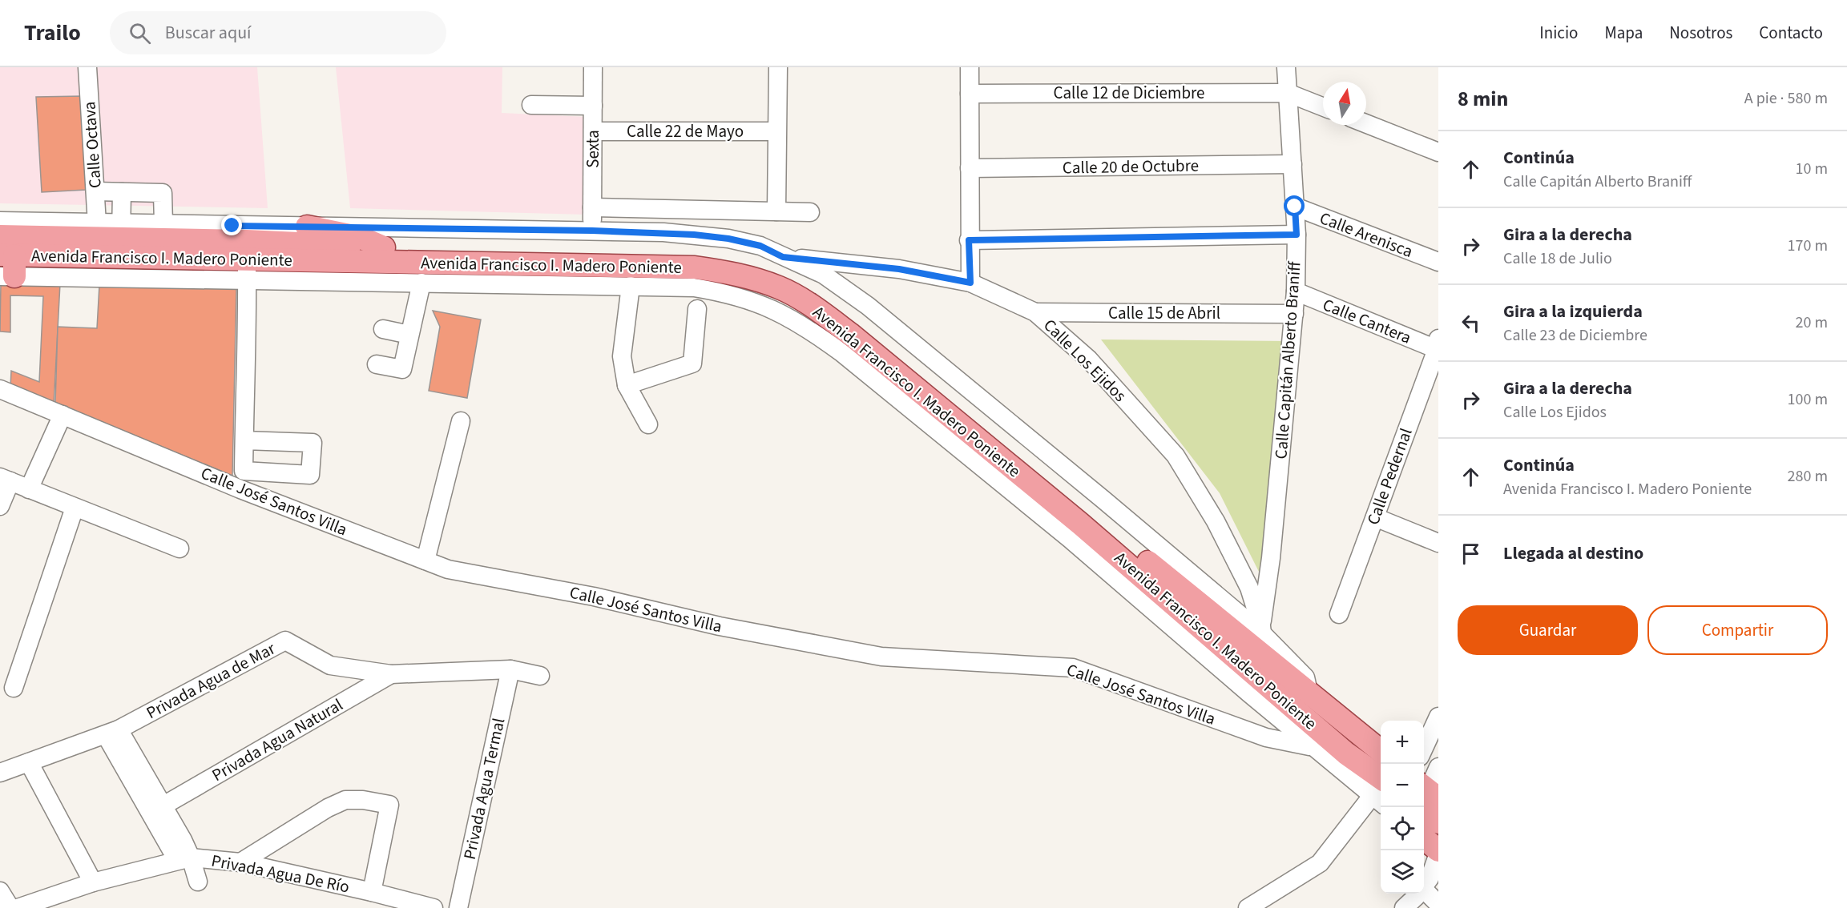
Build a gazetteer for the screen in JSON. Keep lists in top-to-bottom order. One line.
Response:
{"streets":{"main road":["Avenida Francisco I. Madero Poniente"],"street":["Calle 12 de Diciembre","Calle 22 de Mayo","Calle Octava","Sexta","Calle 20 de Octubre","Calle Arenisca","Calle 15 de Abril","Calle Cantera","Calle Los Ejidos","Calle Capitán Alberto Braniff","Calle Pedernal","Calle José Santos Villa","Privada Agua de Mar","Privada Agua Natural","Privada Agua Termal","Privada Agua De Río"]},"crossings":[["Calle 12 de Diciembre","Calle Capitán Alberto Braniff"],["Calle 22 de Mayo","Sexta"],["Calle Octava","Avenida Francisco I. Madero Poniente"],["Sexta","Avenida Francisco I. Madero Poniente"],["Calle 20 de Octubre","Calle Capitán Alberto Braniff"],["Calle Arenisca","Calle Capitán Alberto Braniff"],["Avenida Francisco I. Madero Poniente","Calle Los Ejidos"],["Avenida Francisco I. Madero Poniente","Calle Capitán Alberto Braniff"],["Calle 15 de Abril","Calle Los Ejidos"],["Calle 15 de Abril","Calle Capitán Alberto Braniff"],["Calle Cantera","Calle Capitán Alberto Braniff"],["Calle Cantera","Calle Pedernal"],["Calle Los Ejidos","Calle Capitán Alberto Braniff"],["Privada Agua de Mar","Privada Agua Natural"],["Privada Agua de Mar","Privada Agua Termal"]],"north":"top","page":{"header":"Trailo","search":"Buscar aquí","nav":["Inicio","Mapa","Nosotros","Contacto"],"heading":["8 min","A pie · 580 m"],"list":[["Continúa","Calle Capitán Alberto Braniff","10 m"],["Gira a la derecha","Calle 18 de Julio","170 m"],["Gira a la izquierda","Calle 23 de Diciembre","20 m"],["Gira a la derecha","Calle Los Ejidos","100 m"],["Continúa","Avenida Francisco I. Madero Poniente","280 m"],"Llegada al destino"],"buttons":["Guardar","Compartir"],"map_buttons":["+","−"]}}
